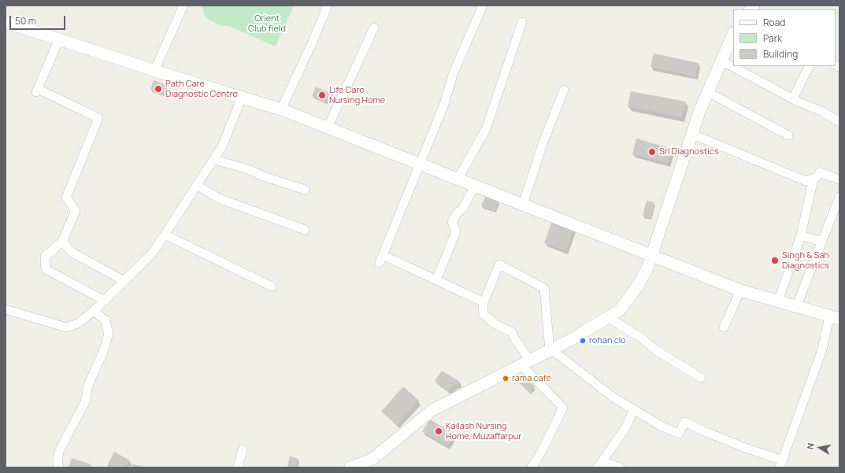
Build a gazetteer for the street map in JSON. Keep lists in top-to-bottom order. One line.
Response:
{"parks":["Orient Club field"],"places":["Path Care Diagnostic Centre","Life Care Nursing Home","Srl Diagnostics","Singh & Sah Diagnostics","rohan clo","rama cafe","Kailash Nursing Home, Muzaffarpur"],"legend":["Road","Park","Building"],"scale_bar":"50 m","north":"left"}
